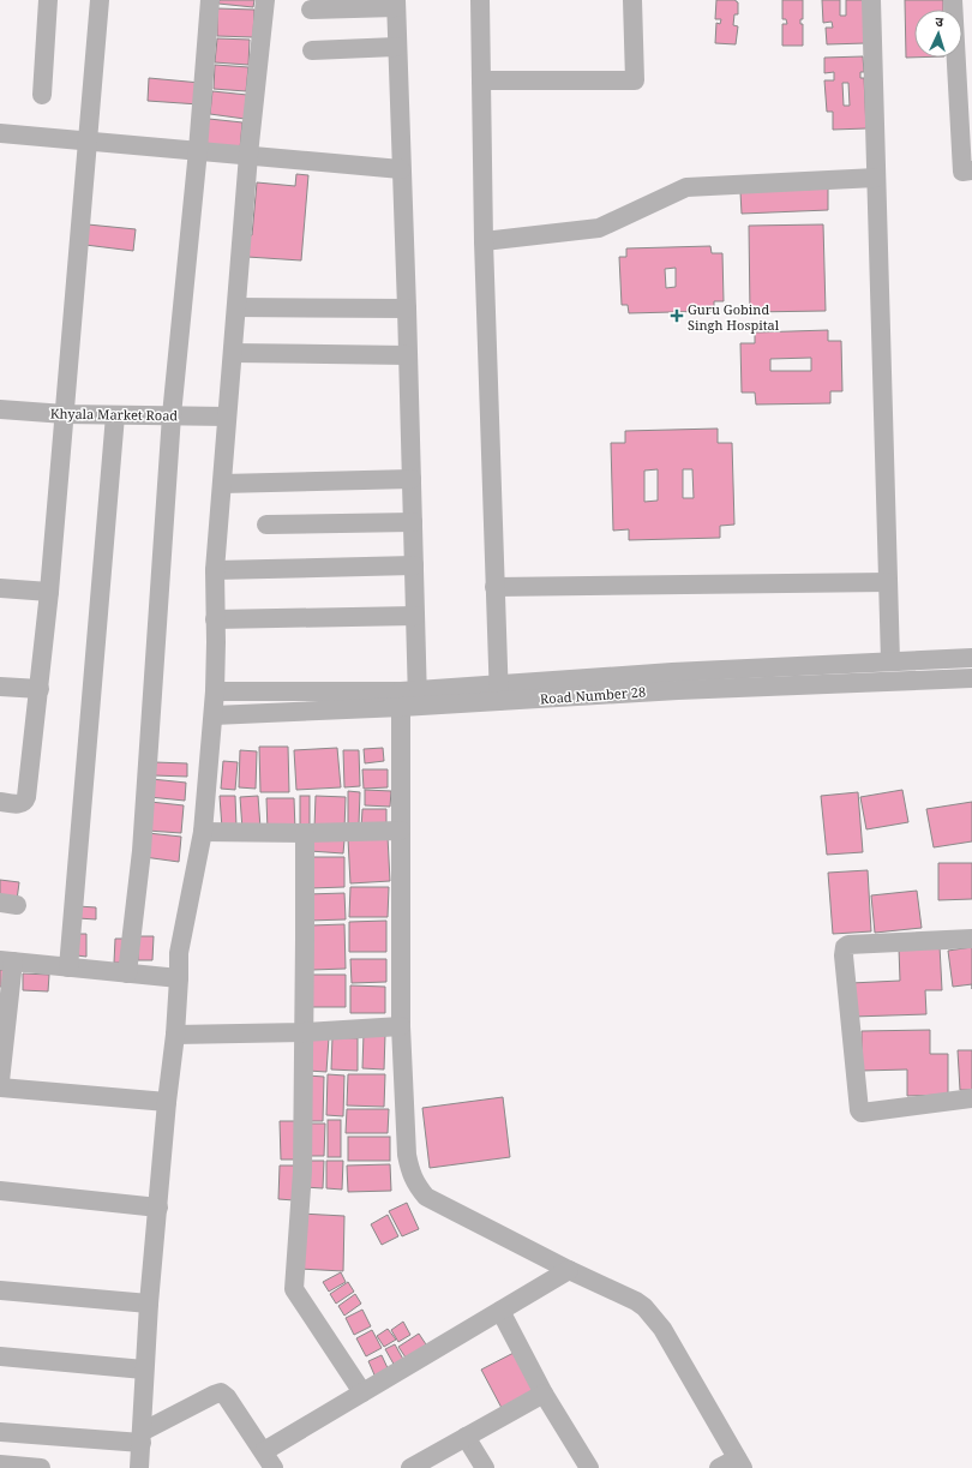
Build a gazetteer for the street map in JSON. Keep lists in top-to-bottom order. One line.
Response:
{"streets":{"street":["Khyala Market Road","Road Number 28"]},"places":{"health":["Guru Gobind Singh Hospital"]},"north":"top"}
